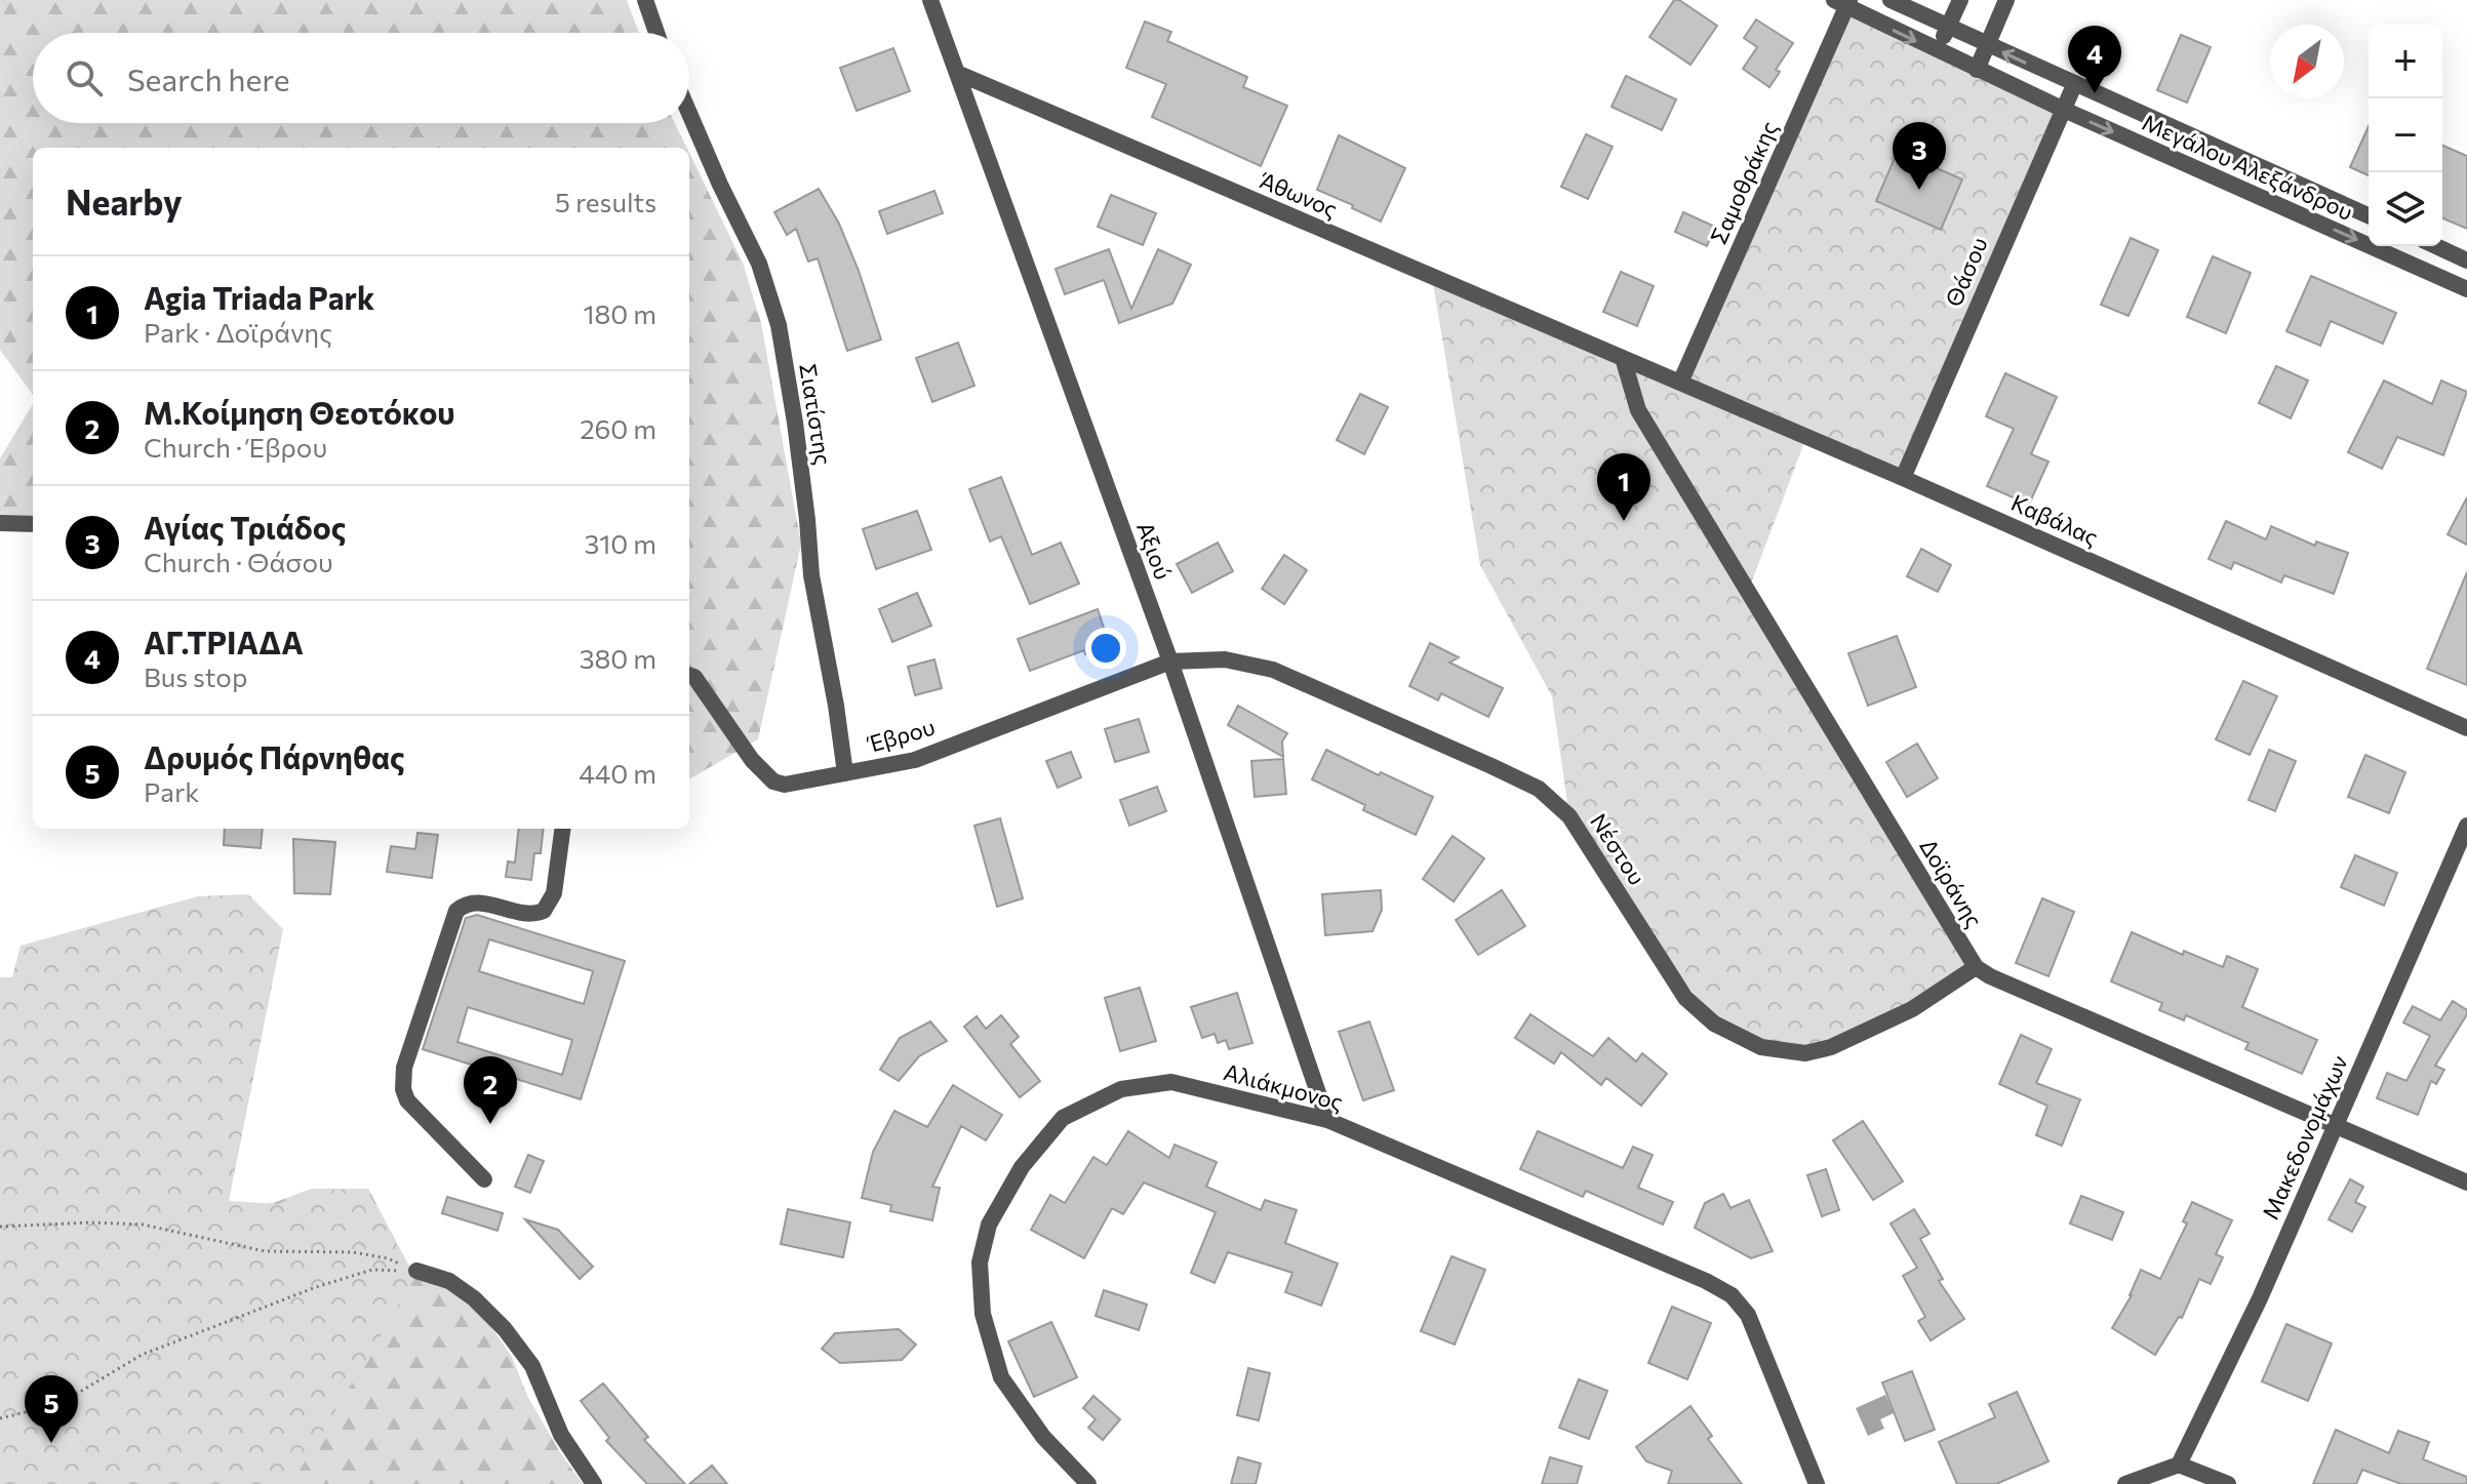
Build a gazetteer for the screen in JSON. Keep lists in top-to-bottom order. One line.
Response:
{"streets":{"street":["Μεγάλου Αλεξάνδρου","Σαμοθράκης","Άθωνος","Θάσου","Σιατίστης","Καβάλας","Αξιού","Έβρου","Νέστου","Δοϊράνης","Αλιάκμονος","Μακεδονομάχων"]},"crossings":[["Μεγάλου Αλεξάνδρου","Σαμοθράκης"],["Μεγάλου Αλεξάνδρου","Θάσου"],["Σαμοθράκης","Καβάλας"],["Άθωνος","Καβάλας"],["Άθωνος","Αξιού"],["Άθωνος","Δοϊράνης"],["Θάσου","Καβάλας"],["Σιατίστης","Έβρου"],["Καβάλας","Δοϊράνης"],["Αξιού","Έβρου"],["Αξιού","Νέστου"],["Αξιού","Αλιάκμονος"],["Έβρου","Νέστου"],["Νέστου","Δοϊράνης"]],"north":"bottom left","page":{"map_buttons":["+","−"],"pins":["4","3","1","2","5"],"search":"Search here","heading":["Nearby","5 results"],"list":[{"mark":"1","name":"Agia Triada Park","note":"Park · Δοϊράνης","value":"180 m"},{"mark":"2","name":"Μ.Κοίμηση Θεοτόκου","note":"Church · Έβρου","value":"260 m"},{"mark":"3","name":"Αγίας Τριάδος","note":"Church · Θάσου","value":"310 m"},{"mark":"4","name":"ΑΓ.ΤΡΙΑΔΑ","note":"Bus stop","value":"380 m"},{"mark":"5","name":"Δρυμός Πάρνηθας","note":"Park","value":"440 m"}]}}
